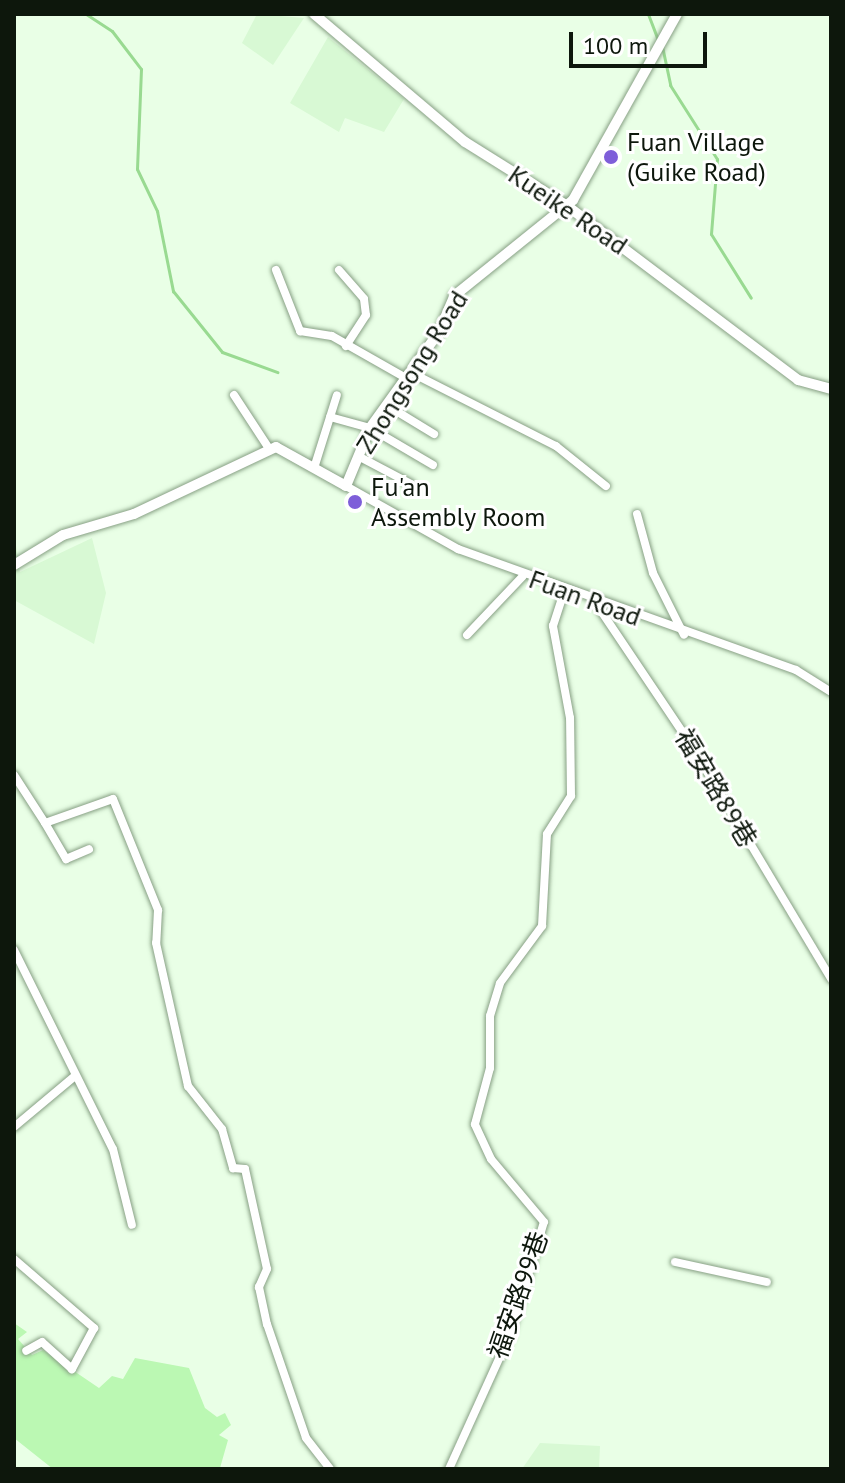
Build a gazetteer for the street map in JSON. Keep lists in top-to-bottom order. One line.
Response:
{"streets":{"street":["Kueike Road","Zhongsong Road","Fuan Road","福安路89巷","福安路99巷"]},"crossings":[["Kueike Road","Zhongsong Road"],["Zhongsong Road","Fuan Road"],["Fuan Road","福安路89巷"],["Fuan Road","福安路99巷"]],"places":["Fuan Village (Guike Road)","Fu'an Assembly Room"],"scale_bar":"100 m"}
